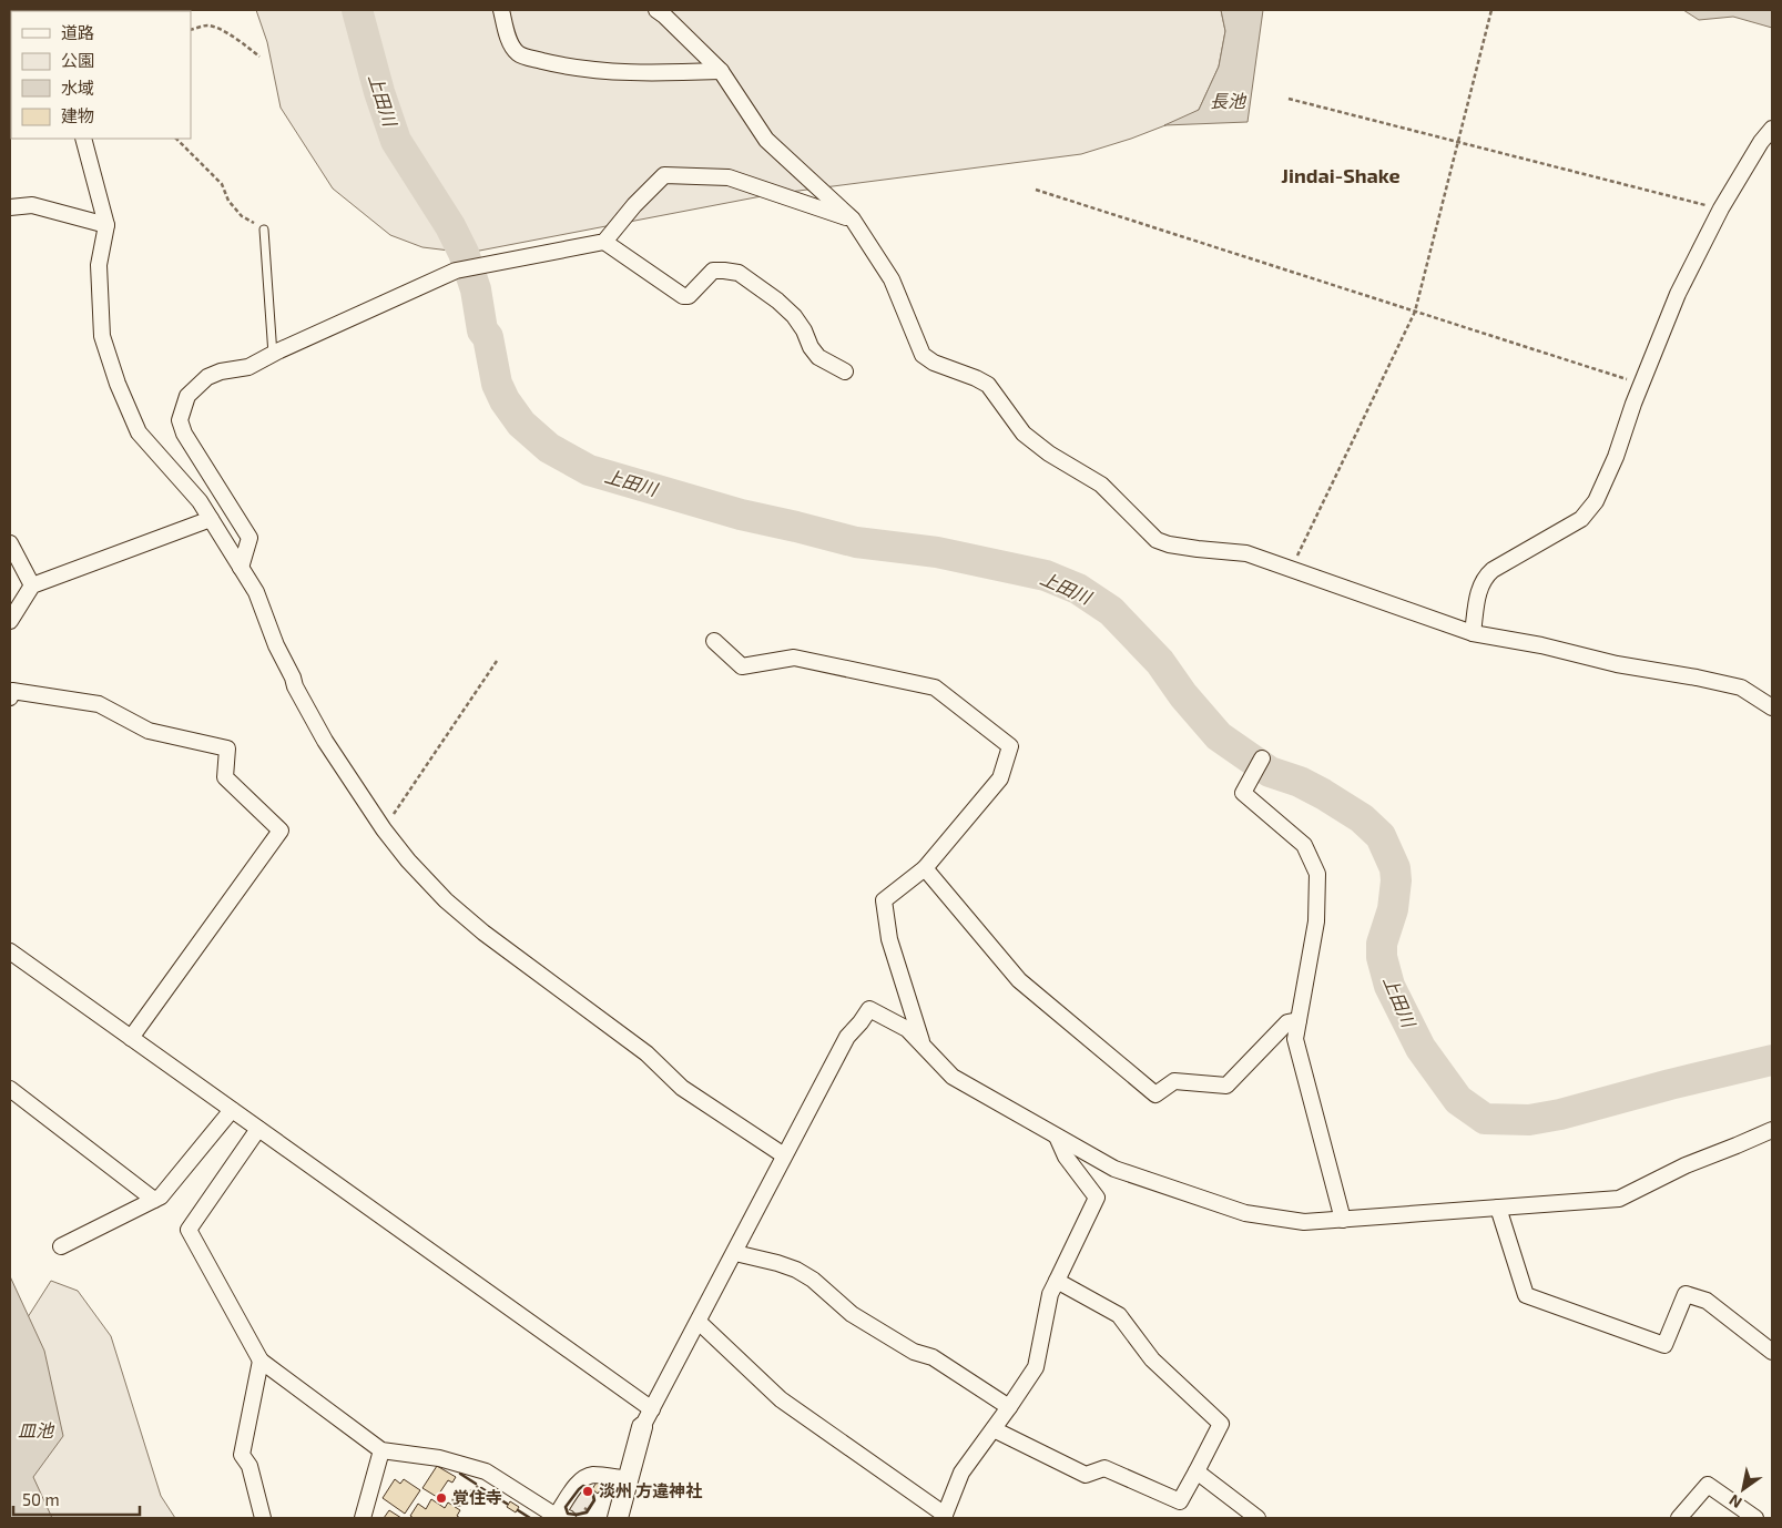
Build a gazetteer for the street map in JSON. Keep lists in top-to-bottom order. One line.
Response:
{"districts":["Jindai-Shake"],"water":["上田川","長池","皿池"],"places":["淡州 方違神社","覚住寺"],"legend":["道路","公園","水域","建物"],"scale_bar":"50 m","north":"bottom left"}
